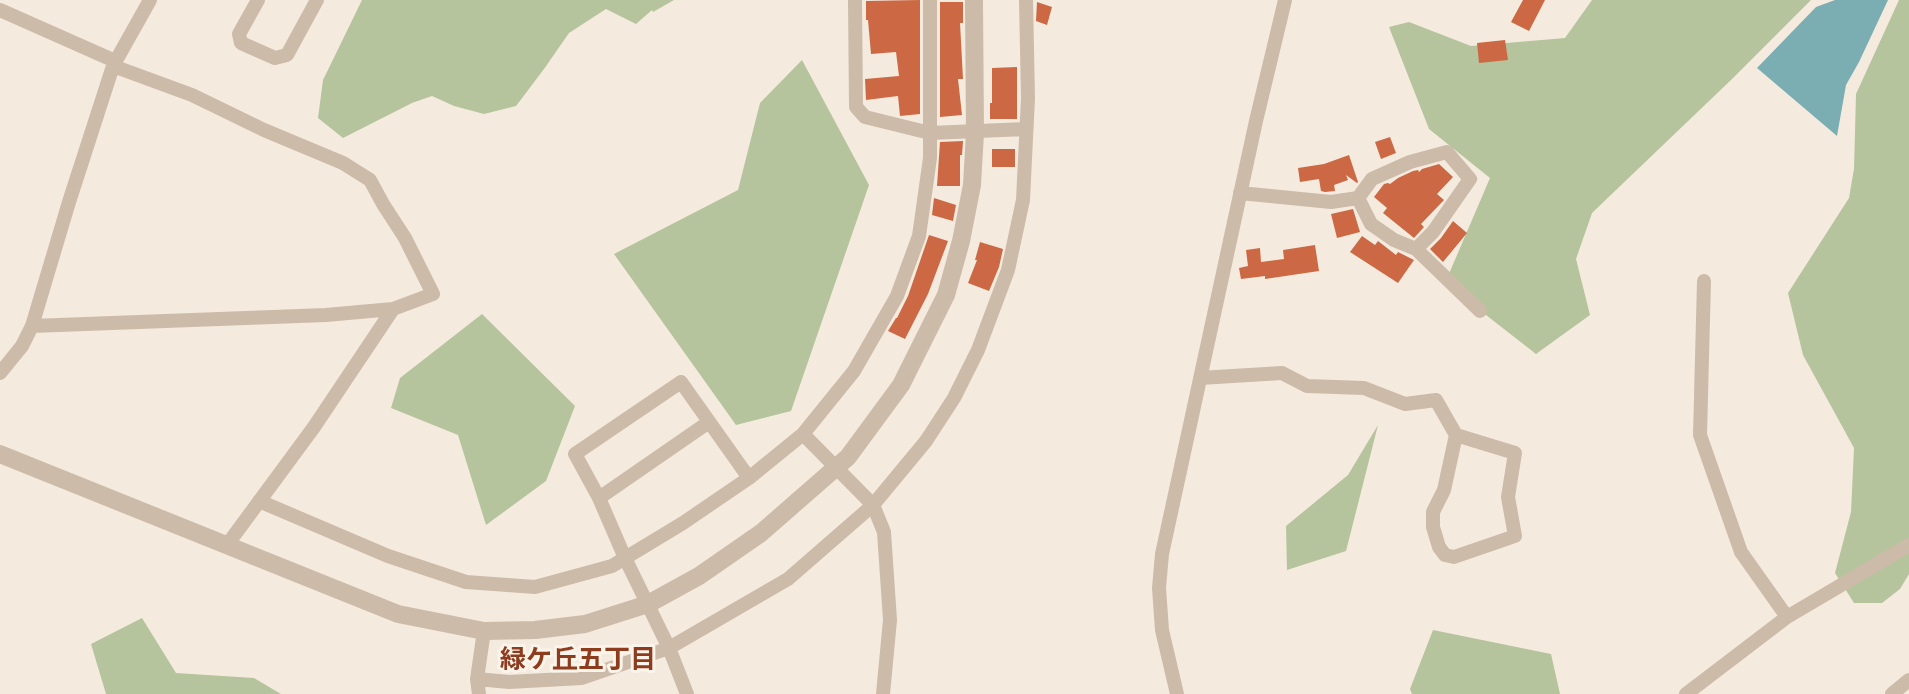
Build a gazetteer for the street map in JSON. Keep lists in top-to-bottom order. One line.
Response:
{"districts":["緑ケ丘五丁目"]}
